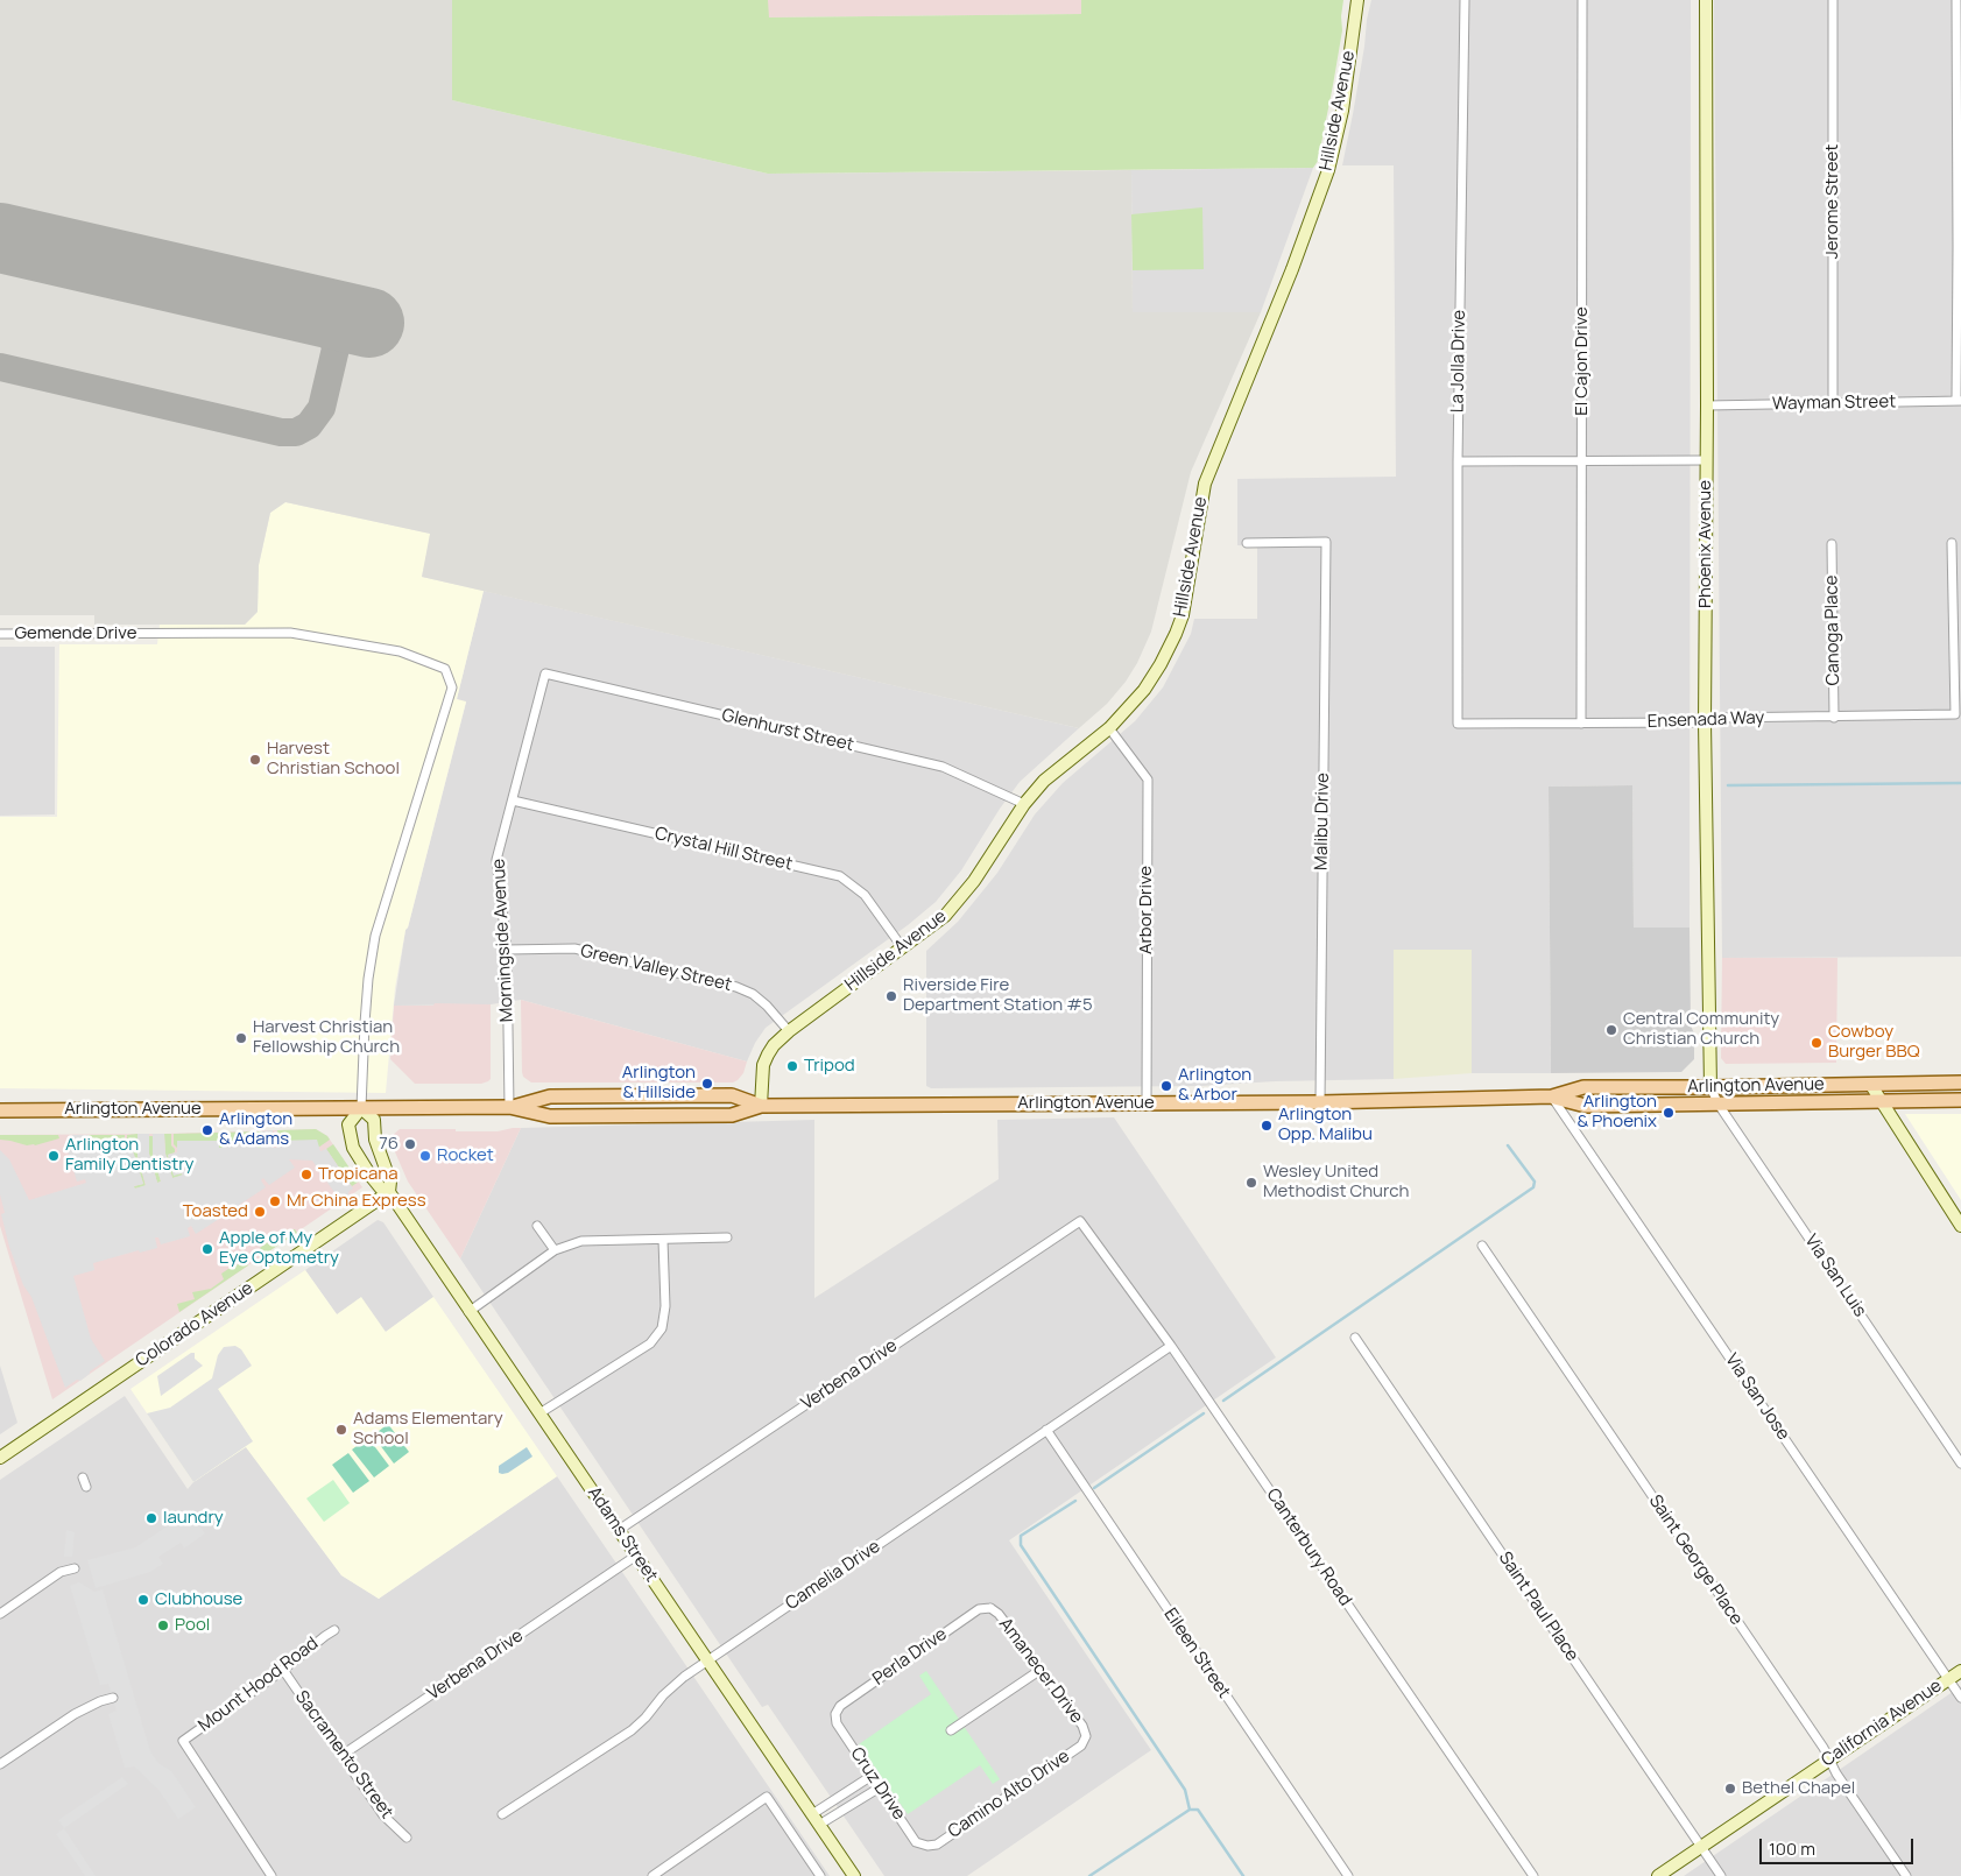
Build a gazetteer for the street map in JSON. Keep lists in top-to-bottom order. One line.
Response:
{"streets":{"main road":["Arlington Avenue"],"street":["Hillside Avenue","Jerome Street","La Jolla Drive","El Cajon Drive","Wayman Street","Phoenix Avenue","Canoga Place","Gemende Drive","Ensenada Way","Glenhurst Street","Malibu Drive","Crystal Hill Street","Arbor Drive","Morningside Avenue","Green Valley Street","Via San Luis","Colorado Avenue","Verbena Drive","Via San Jose","Adams Street","Canterbury Road","Saint George Place","Camelia Drive","Saint Paul Place","Eileen Street","Perla Drive","Amanecer Drive","Mount Hood Road","California Avenue","Sacramento Street","Cruz Drive","Camino Alto Drive"]},"crossings":[["Hillside Avenue","Glenhurst Street"],["Hillside Avenue","Crystal Hill Street"],["Hillside Avenue","Arbor Drive"],["Hillside Avenue","Green Valley Street"],["Hillside Avenue","Arlington Avenue"],["Jerome Street","Wayman Street"],["La Jolla Drive","Ensenada Way"],["El Cajon Drive","Ensenada Way"],["Wayman Street","Phoenix Avenue"],["Phoenix Avenue","Ensenada Way"],["Phoenix Avenue","Arlington Avenue"],["Phoenix Avenue","Via San Luis"],["Canoga Place","Ensenada Way"],["Gemende Drive","Arlington Avenue"],["Gemende Drive","Adams Street"],["Glenhurst Street","Morningside Avenue"],["Malibu Drive","Arlington Avenue"],["Crystal Hill Street","Morningside Avenue"],["Arbor Drive","Arlington Avenue"],["Morningside Avenue","Green Valley Street"],["Morningside Avenue","Arlington Avenue"],["Arlington Avenue","Via San Luis"],["Arlington Avenue","Via San Jose"],["Arlington Avenue","Adams Street"],["Colorado Avenue","Adams Street"],["Verbena Drive","Adams Street"],["Verbena Drive","Canterbury Road"],["Verbena Drive","Sacramento Street"],["Via San Jose","California Avenue"],["Adams Street","Camelia Drive"],["Canterbury Road","Camelia Drive"],["Saint George Place","California Avenue"],["Camelia Drive","Eileen Street"],["Saint Paul Place","California Avenue"],["Perla Drive","Amanecer Drive"],["Perla Drive","Cruz Drive"],["Amanecer Drive","Camino Alto Drive"],["Mount Hood Road","Sacramento Street"],["Cruz Drive","Camino Alto Drive"]],"places":["Harvest Christian School","Riverside Fire Department Station #5","Central Community Christian Church","Harvest Christian Fellowship Church","Cowboy Burger BBQ","Tripod","Arlington & Hillside","Arlington & Arbor","Arlington & Phoenix","Arlington Opp. Malibu","Arlington & Adams","76","Arlington Family Dentistry","Rocket","Tropicana","Wesley United Methodist Church","Mr China Express","Toasted","Apple of My Eye Optometry","Adams Elementary School","laundry","Clubhouse","Pool","Bethel Chapel"],"scale_bar":"100 m"}
